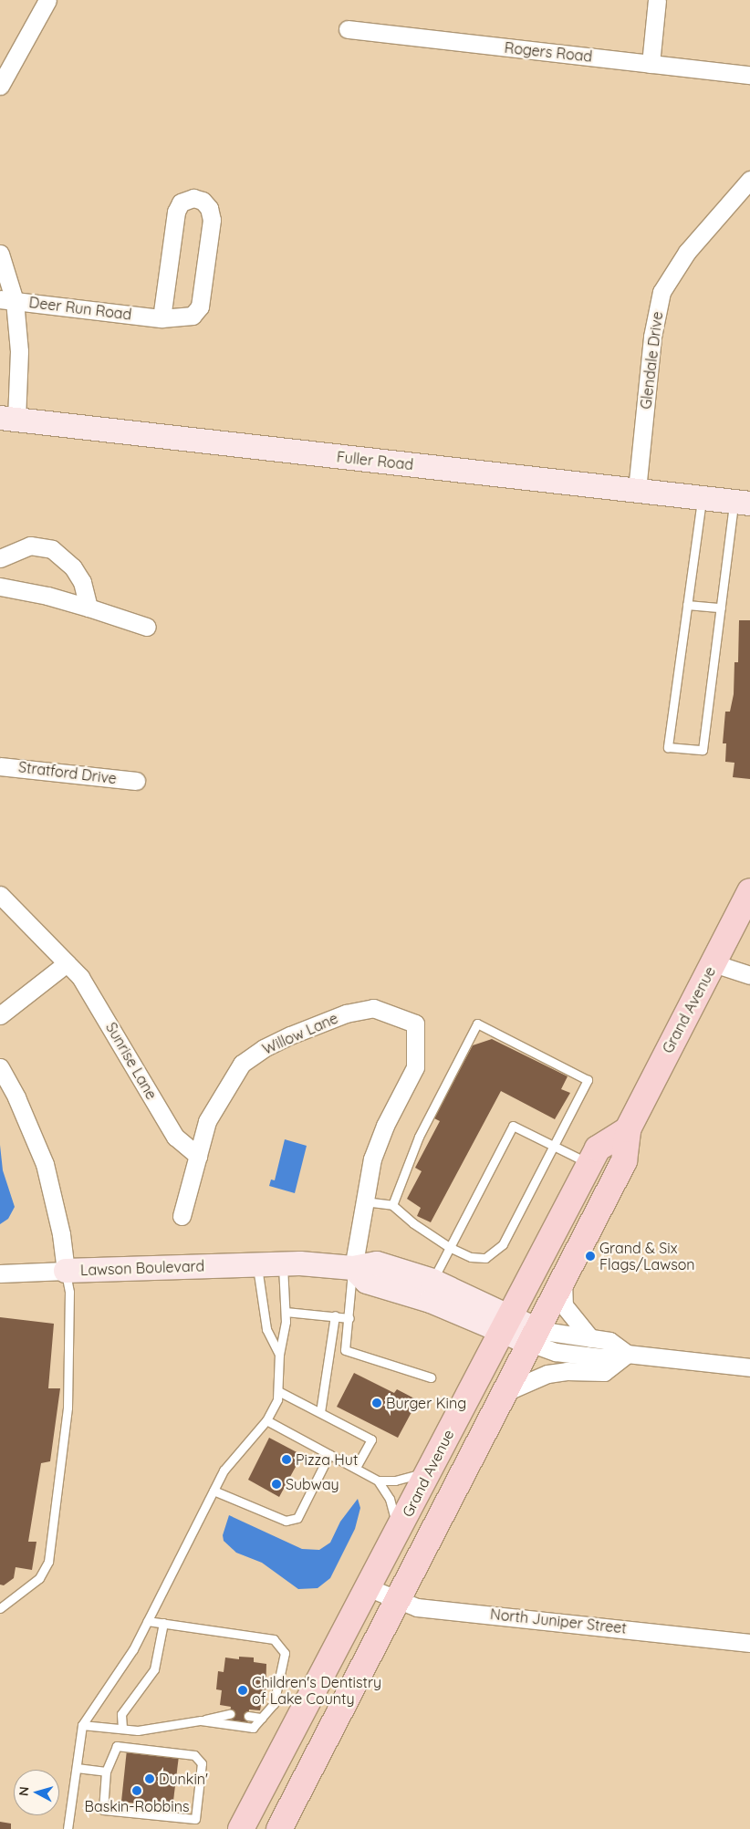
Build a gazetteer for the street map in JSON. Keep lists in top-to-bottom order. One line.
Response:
{"streets":{"main road":["Grand Avenue"],"street":["Rogers Road","Deer Run Road","Glendale Drive","Fuller Road","Stratford Drive","Willow Lane","Sunrise Lane","Lawson Boulevard","North Juniper Street"]},"crossings":[["Glendale Drive","Fuller Road"],["Grand Avenue","Lawson Boulevard"],["Grand Avenue","North Juniper Street"],["Willow Lane","Sunrise Lane"]],"places":["Grand & Six Flags/Lawson","Burger King","Pizza Hut","Subway","Children's Dentistry of Lake County","Dunkin'","Baskin-Robbins"],"north":"left"}
